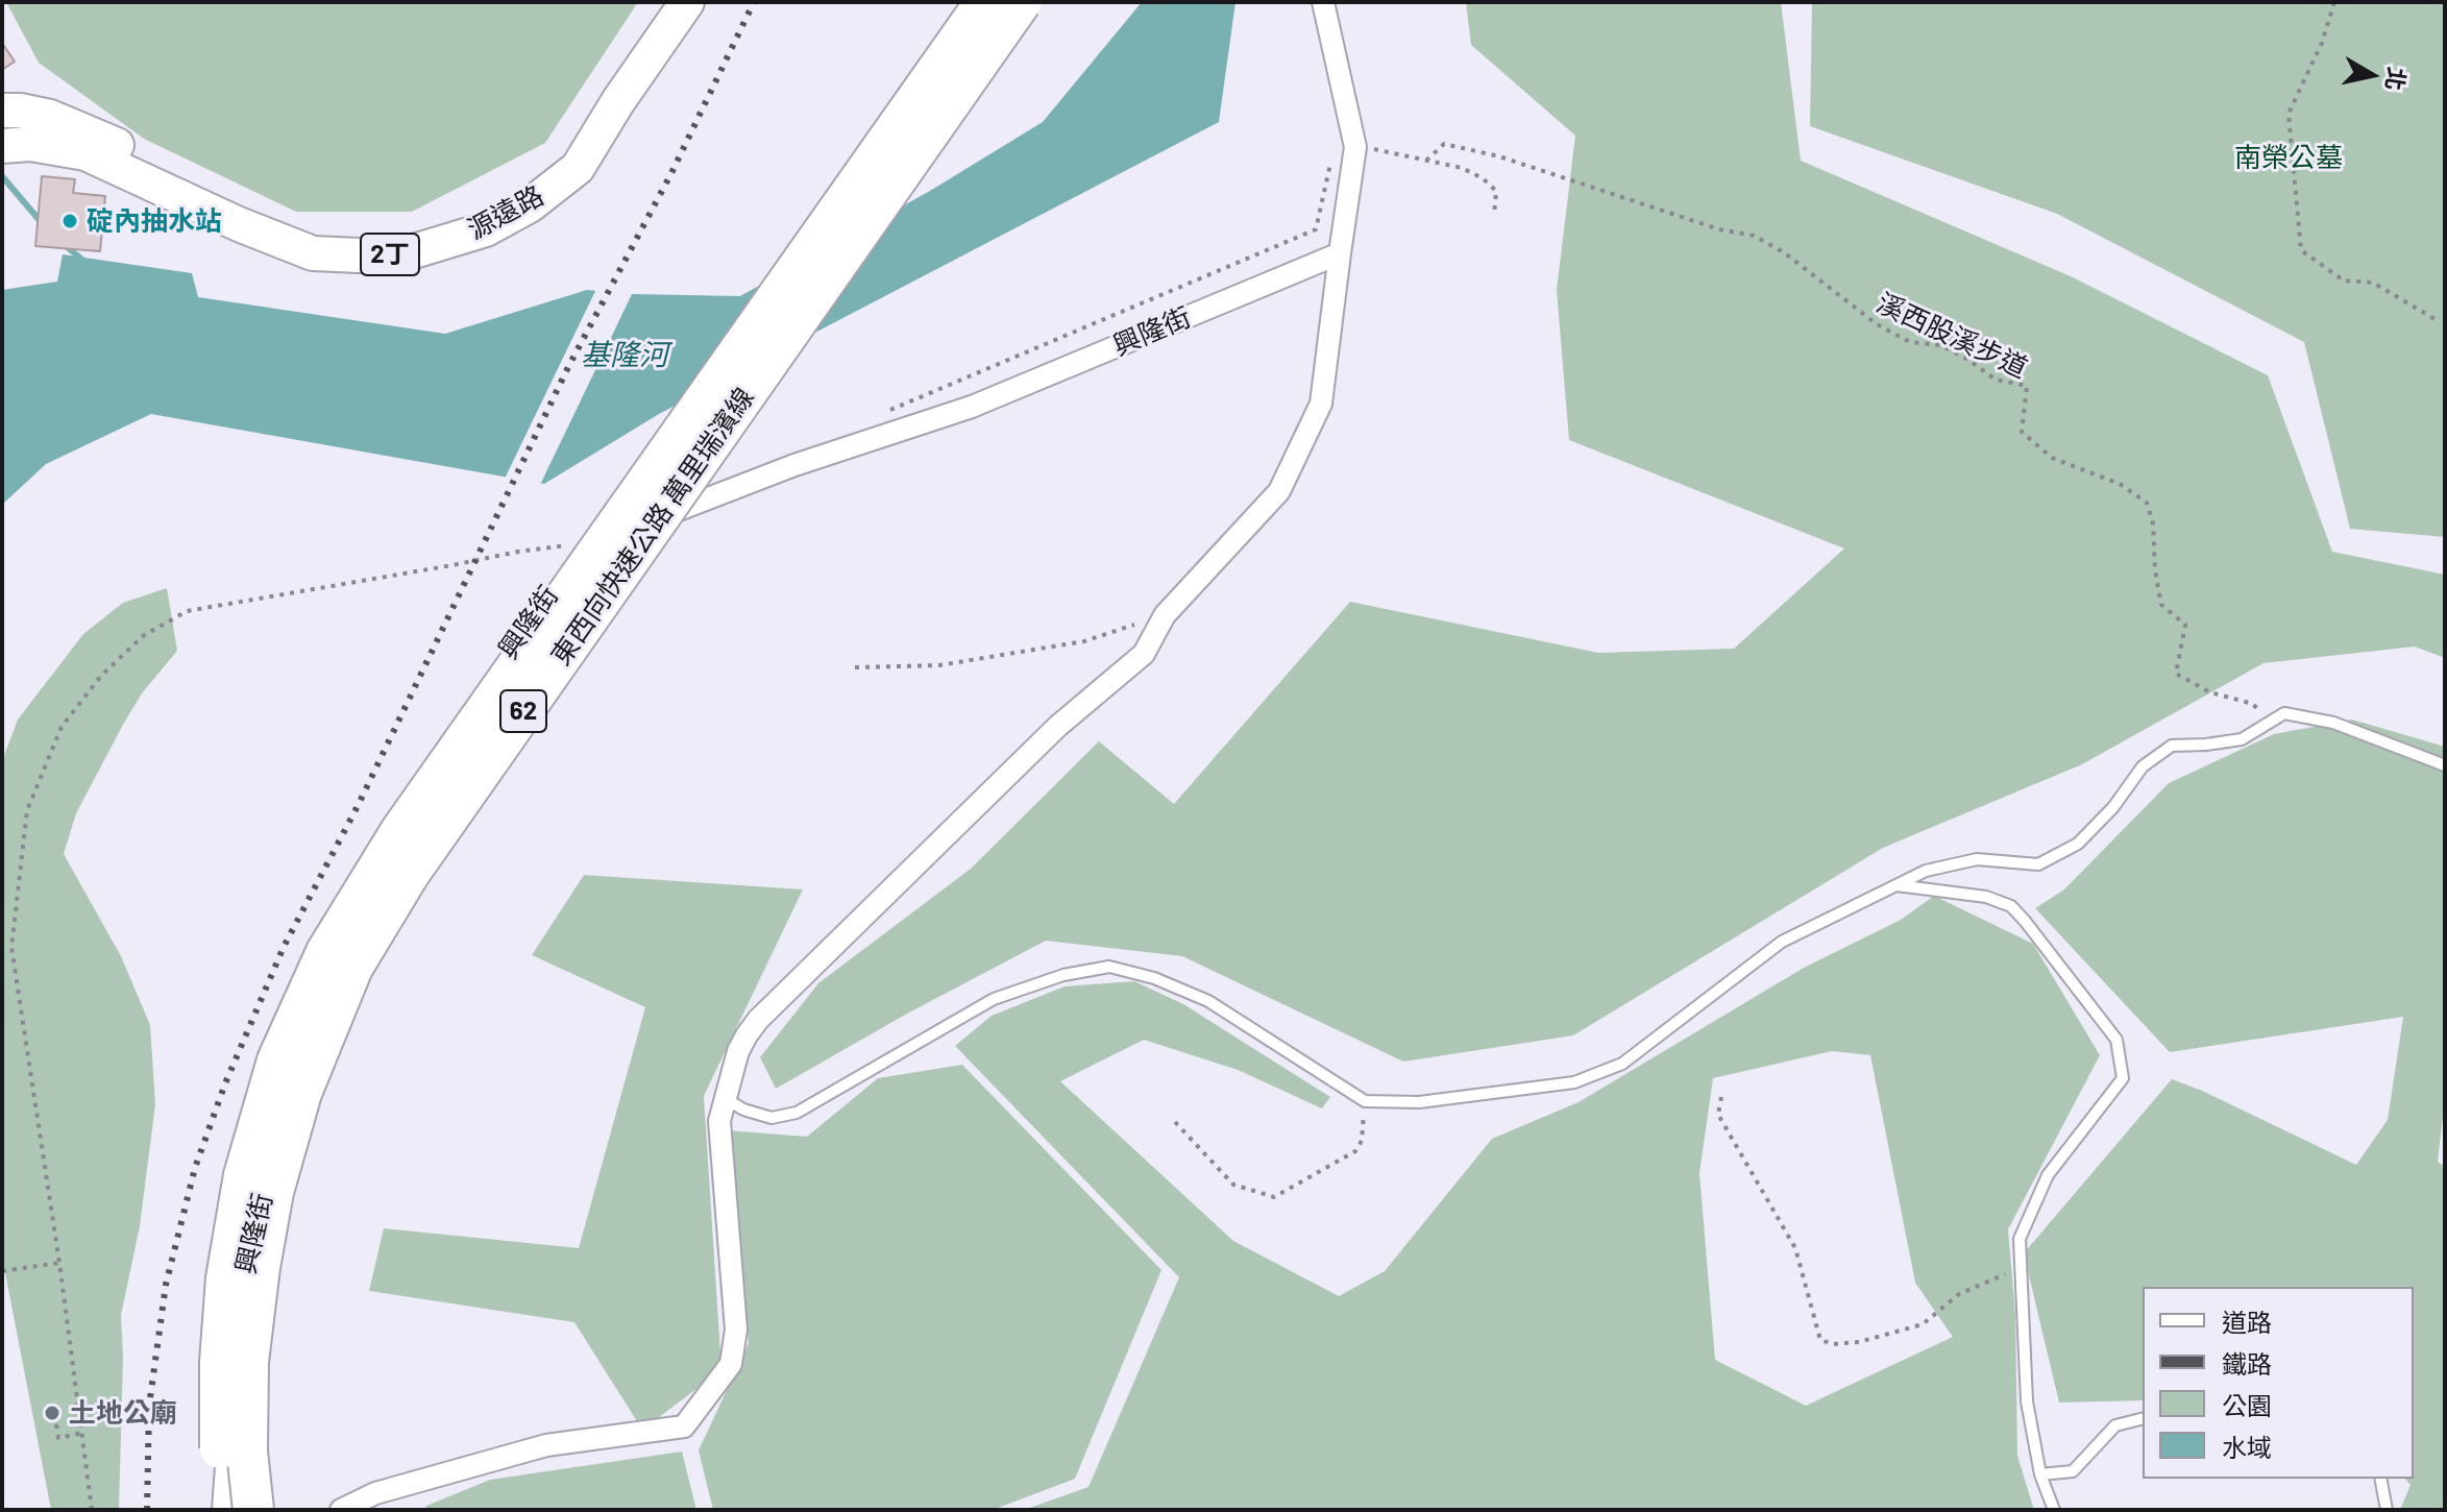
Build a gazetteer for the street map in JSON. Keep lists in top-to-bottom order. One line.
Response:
{"streets":{"highway":["東西向快速公路 萬里瑞濱線","62"],"main road":["源遠路","2丁"],"street":["興隆街"],"path":["溪西股溪步道"]},"crossings":[["興隆街","東西向快速公路 萬里瑞濱線"]],"water":["基隆河"],"parks":["南榮公墓"],"places":["碇內抽水站","土地公廟"],"legend":["道路","鐵路","公園","水域"],"north":"right"}
